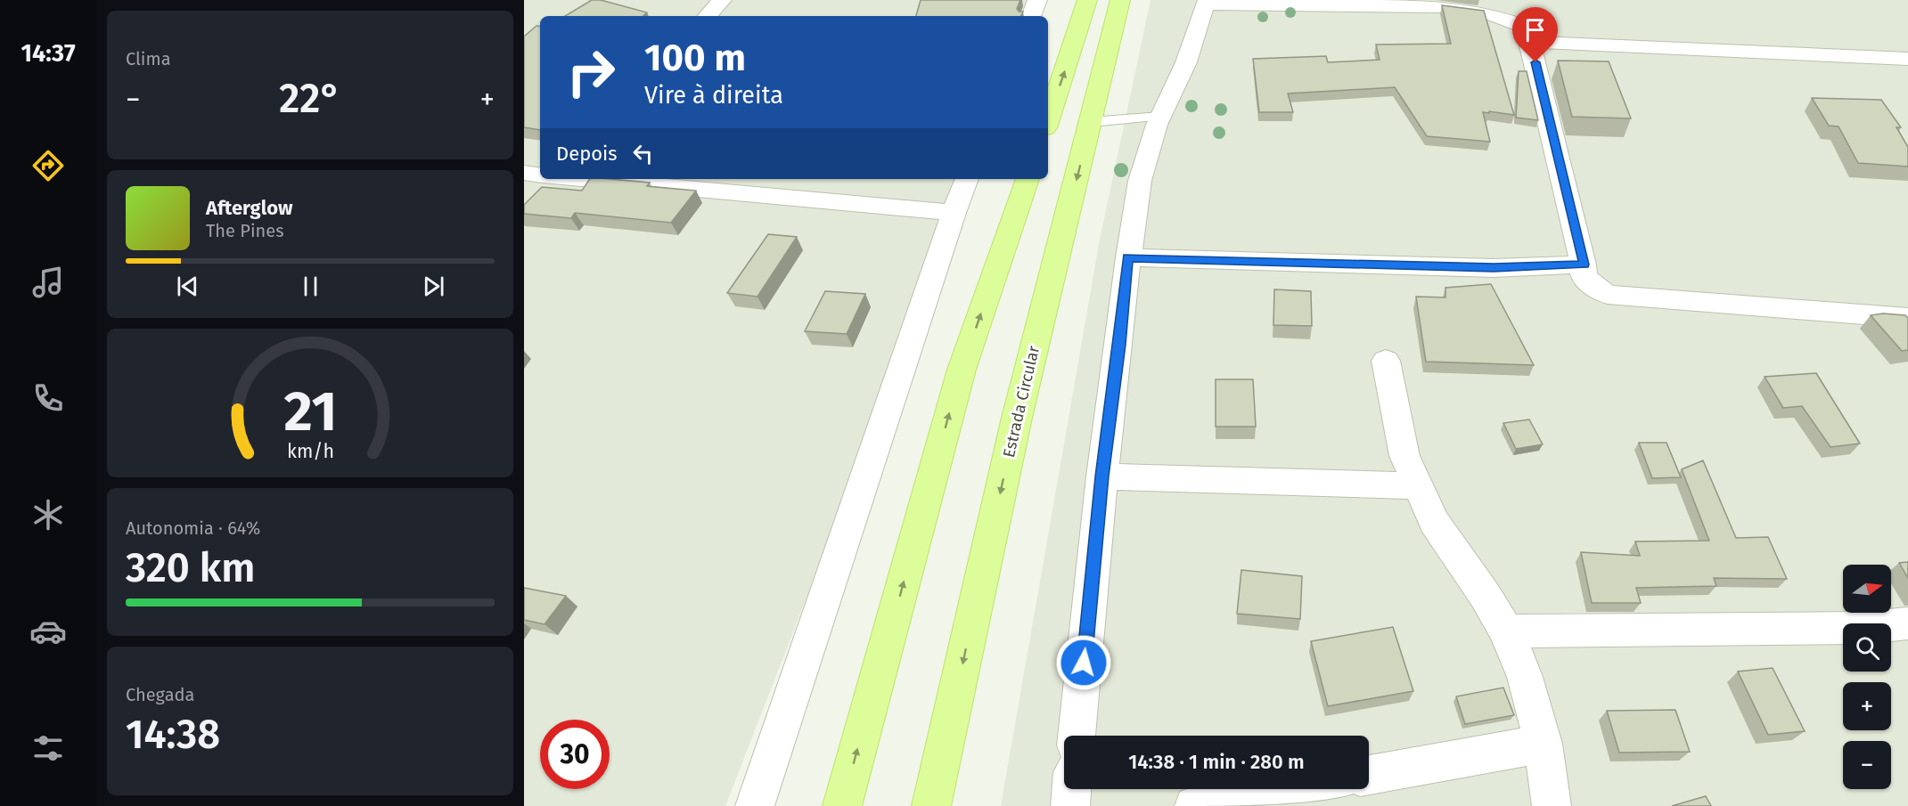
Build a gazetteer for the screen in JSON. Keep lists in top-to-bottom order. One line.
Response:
{"streets":{"main road":["Estrada Circular"]},"north":"right","page":{"tabs":"14:37","tile":["Clima",["Autonomia · 64%","320 km"],["Chegada","14:38"]],"turn":["100 m","Vire à direita"],"heat":["−","22°","+"],"then":"Depois","song":["Afterglow","The Pines"],"map_buttons":["+","−"],"limit":"30","trip":"14:38 · 1 min · 280 m","gauge":["21","km/h"]}}
